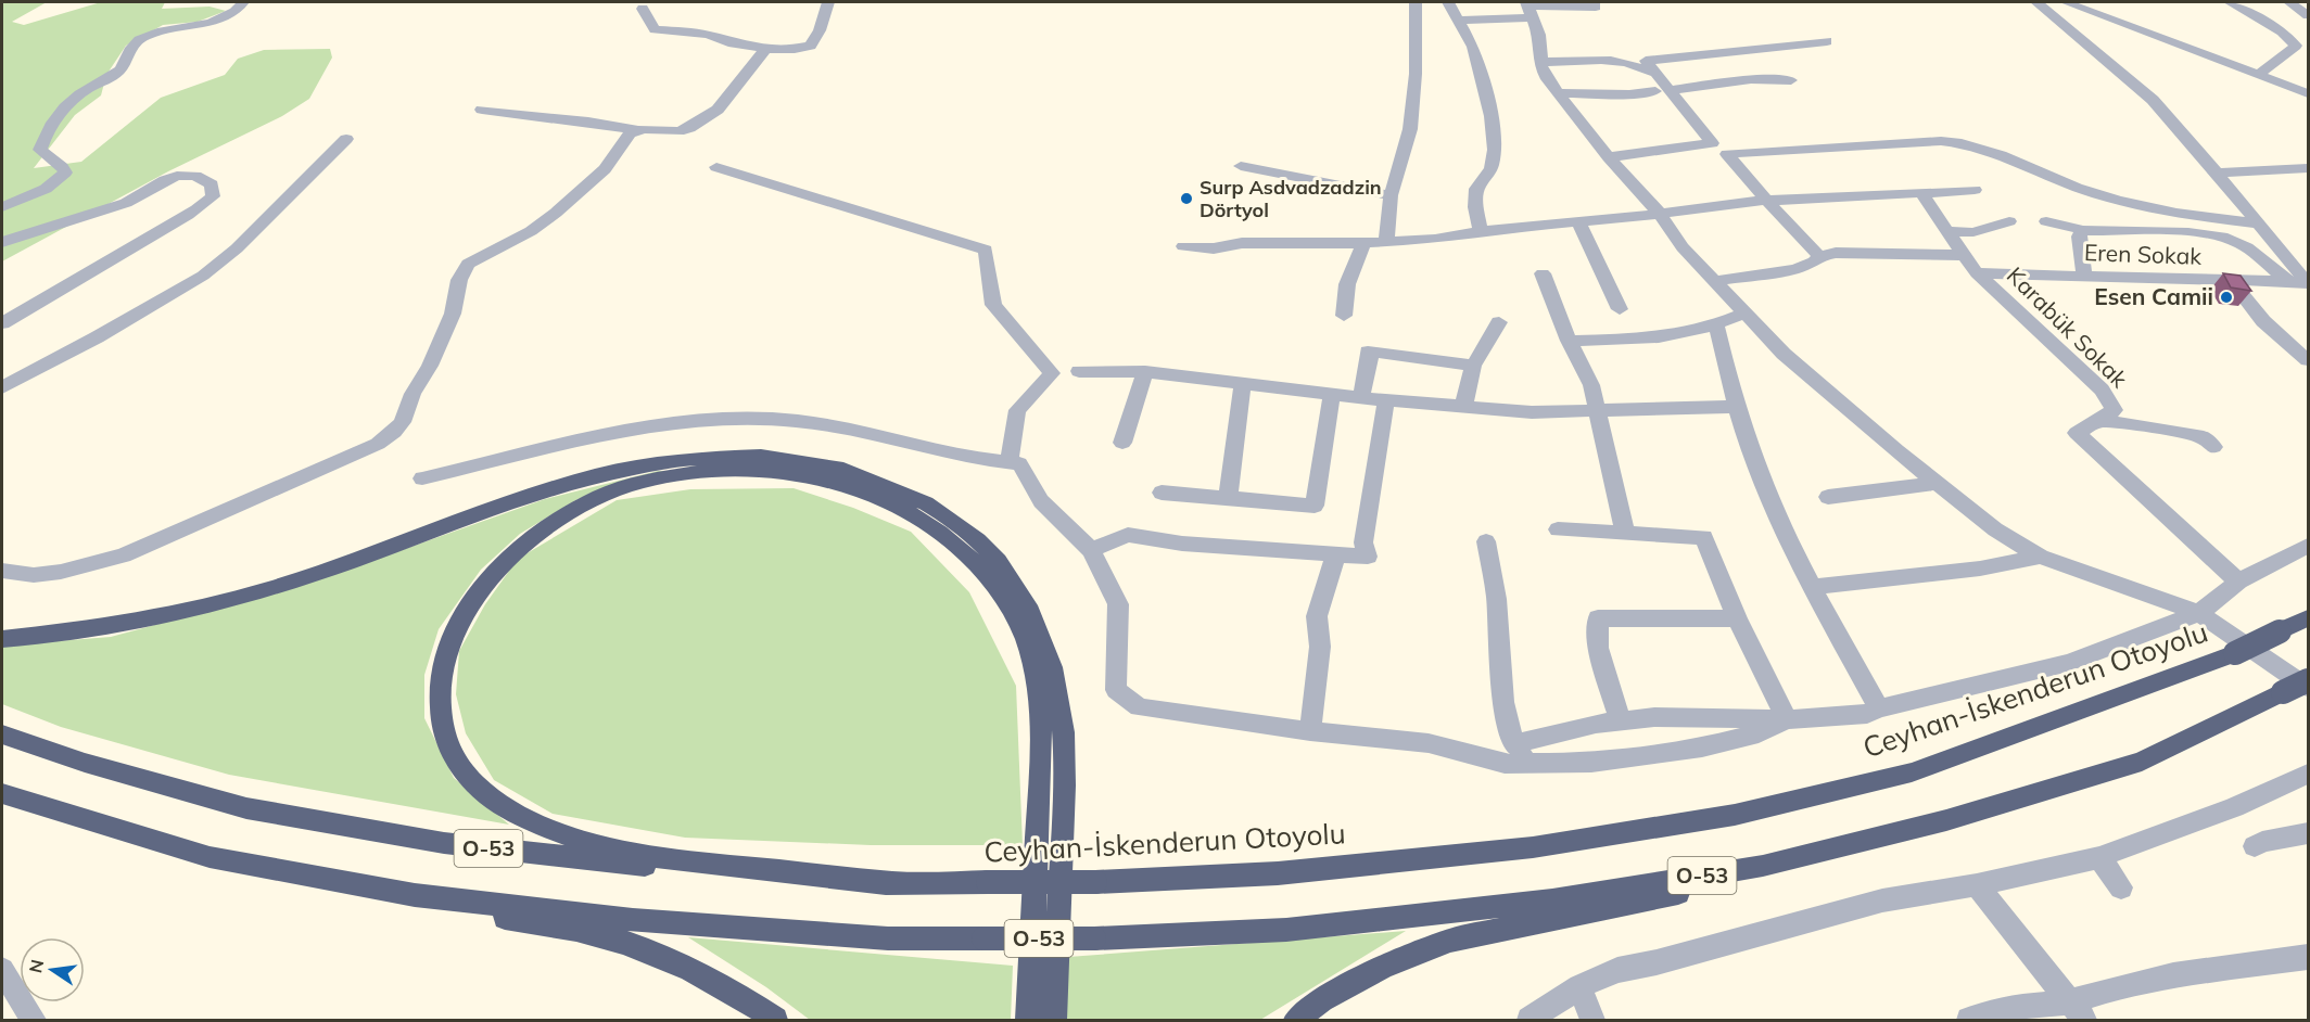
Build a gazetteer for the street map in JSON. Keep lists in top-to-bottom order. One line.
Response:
{"streets":{"highway":["Ceyhan-İskenderun Otoyolu","O-53"],"street":["Eren Sokak","Karabük Sokak"]},"crossings":[["Eren Sokak","Karabük Sokak"]],"places":["Surp Asdvadzadzin Dörtyol","Esen Camii"],"north":"left"}
